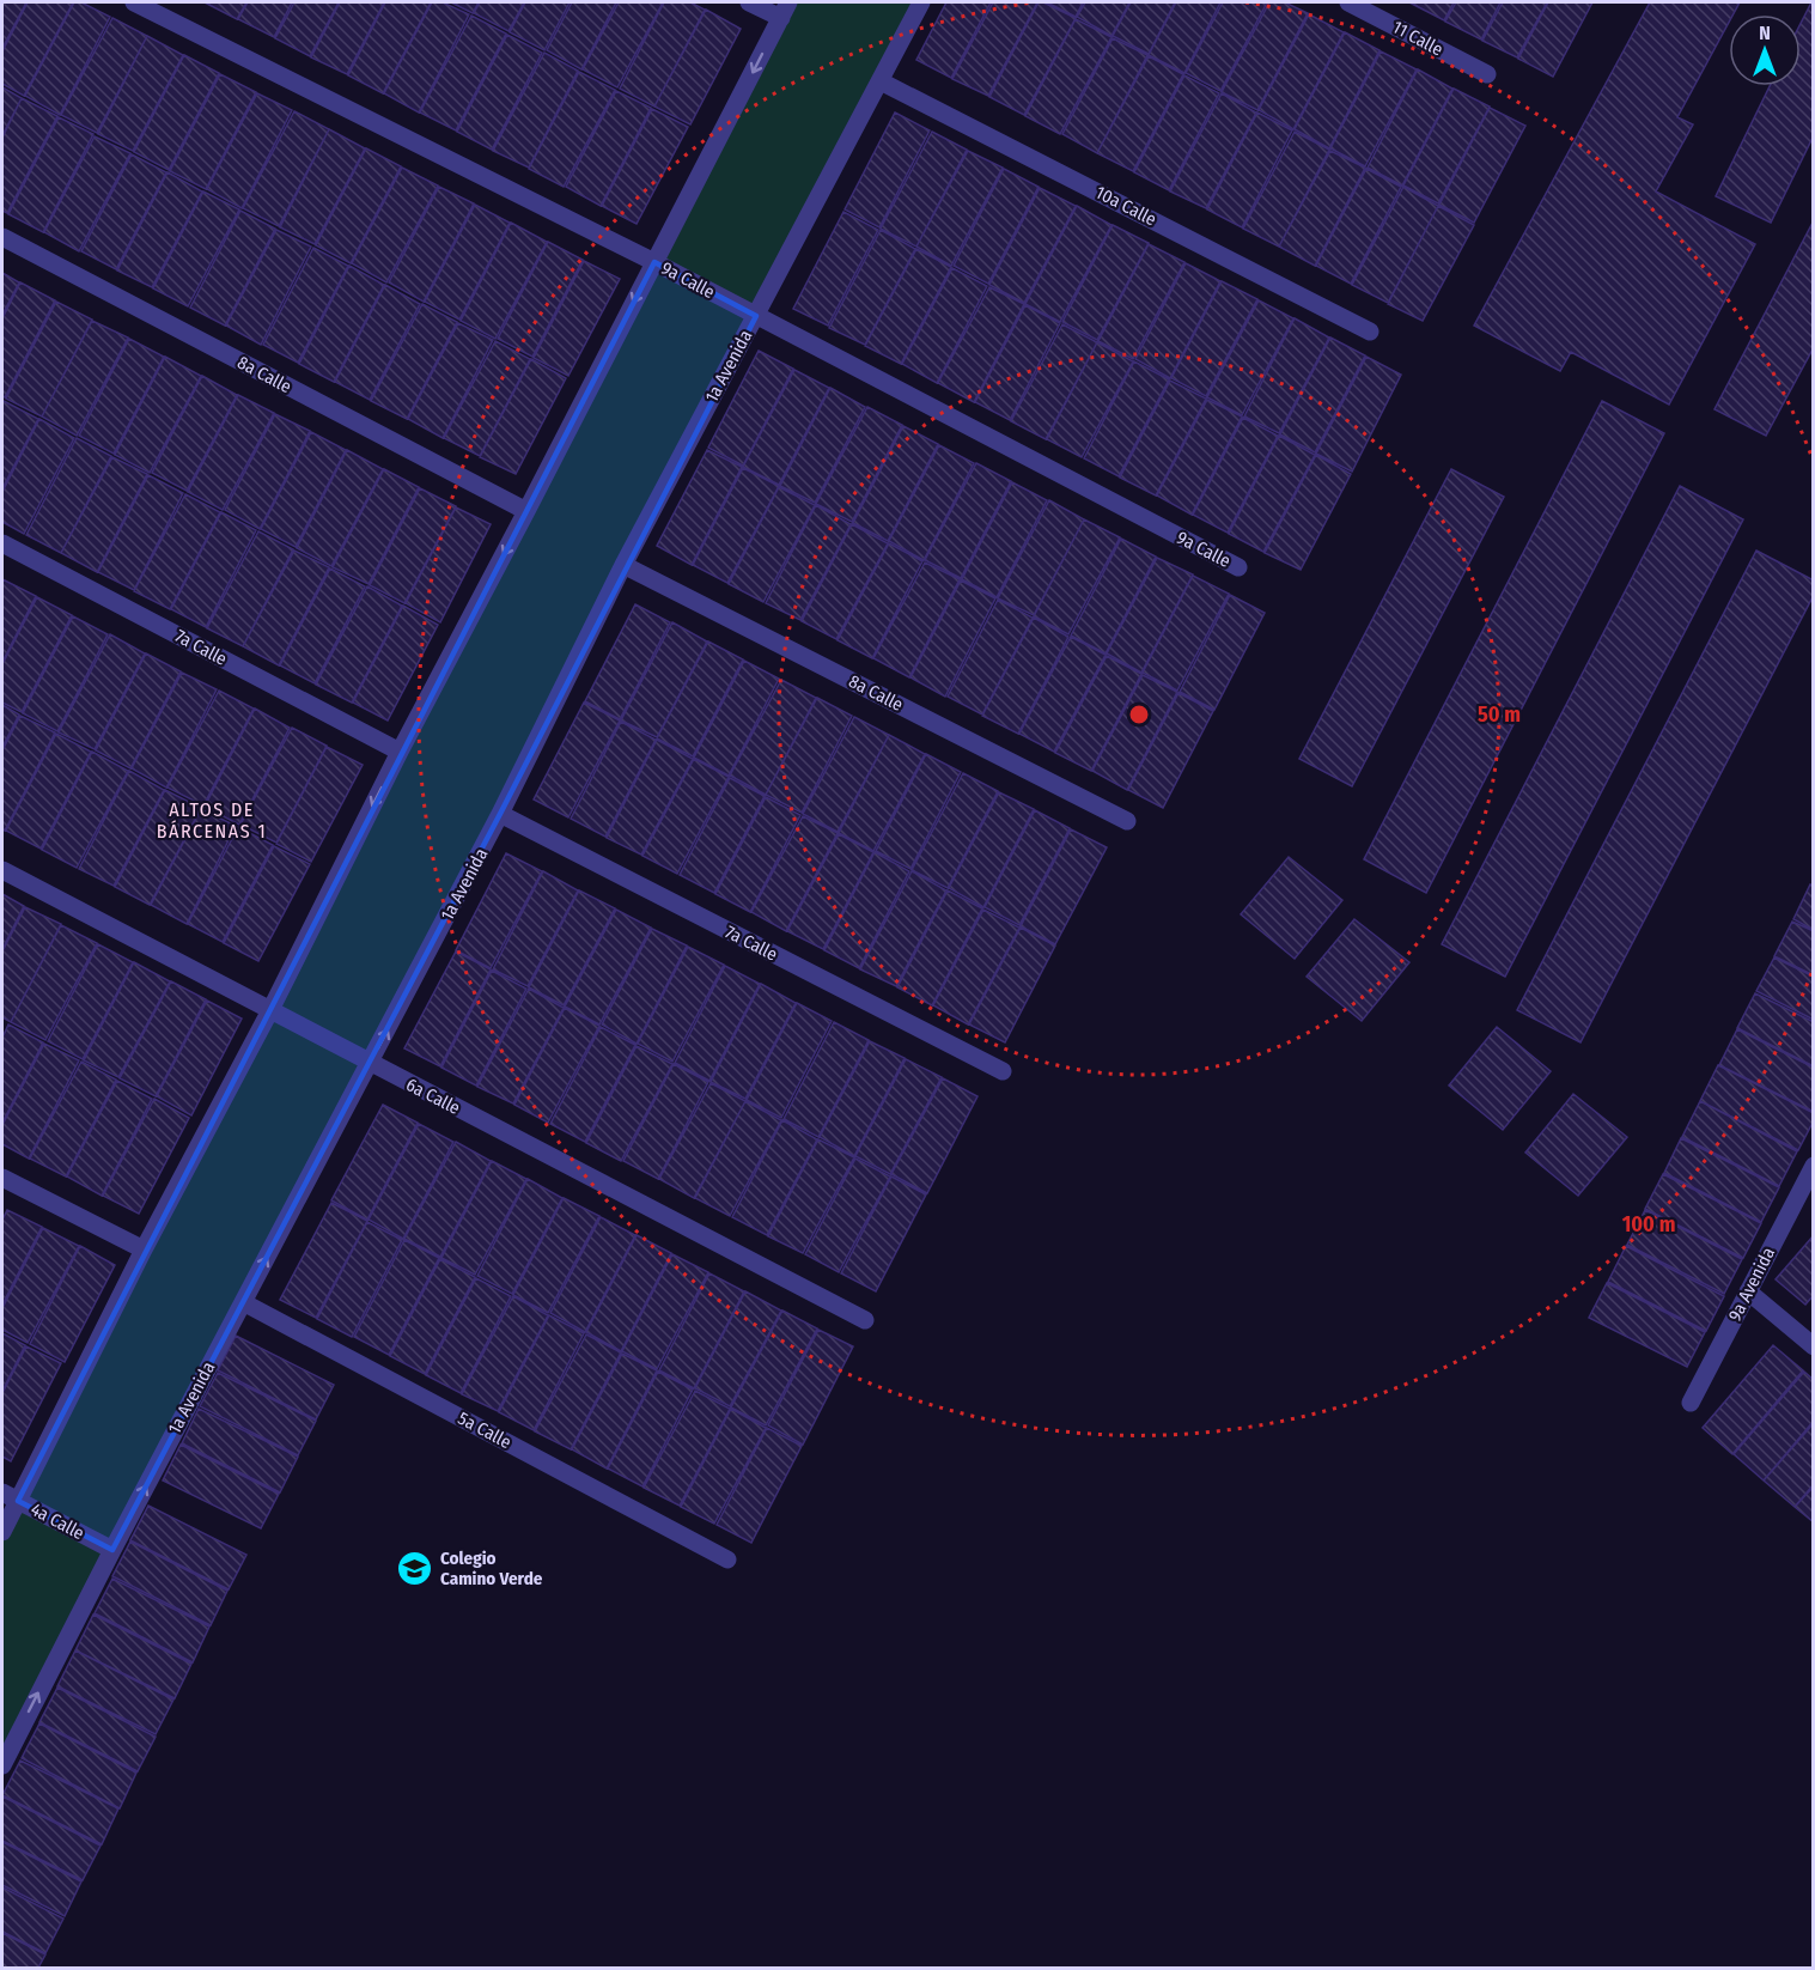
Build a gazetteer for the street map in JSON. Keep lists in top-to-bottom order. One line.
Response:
{"streets":{"street":["11 Calle","10a Calle","9a Calle","1a Avenida","8a Calle","7a Calle","6a Calle","9a Avenida","5a Calle","4a Calle"]},"crossings":[["10a Calle","1a Avenida"],["9a Calle","1a Avenida"],["1a Avenida","8a Calle"],["1a Avenida","7a Calle"],["1a Avenida","6a Calle"],["1a Avenida","5a Calle"],["1a Avenida","4a Calle"]],"districts":["ALTOS DE BÁRCENAS 1"],"places":{"school or university":["Colegio Camino Verde"]},"north":"top","rings":["50 m","100 m"]}
